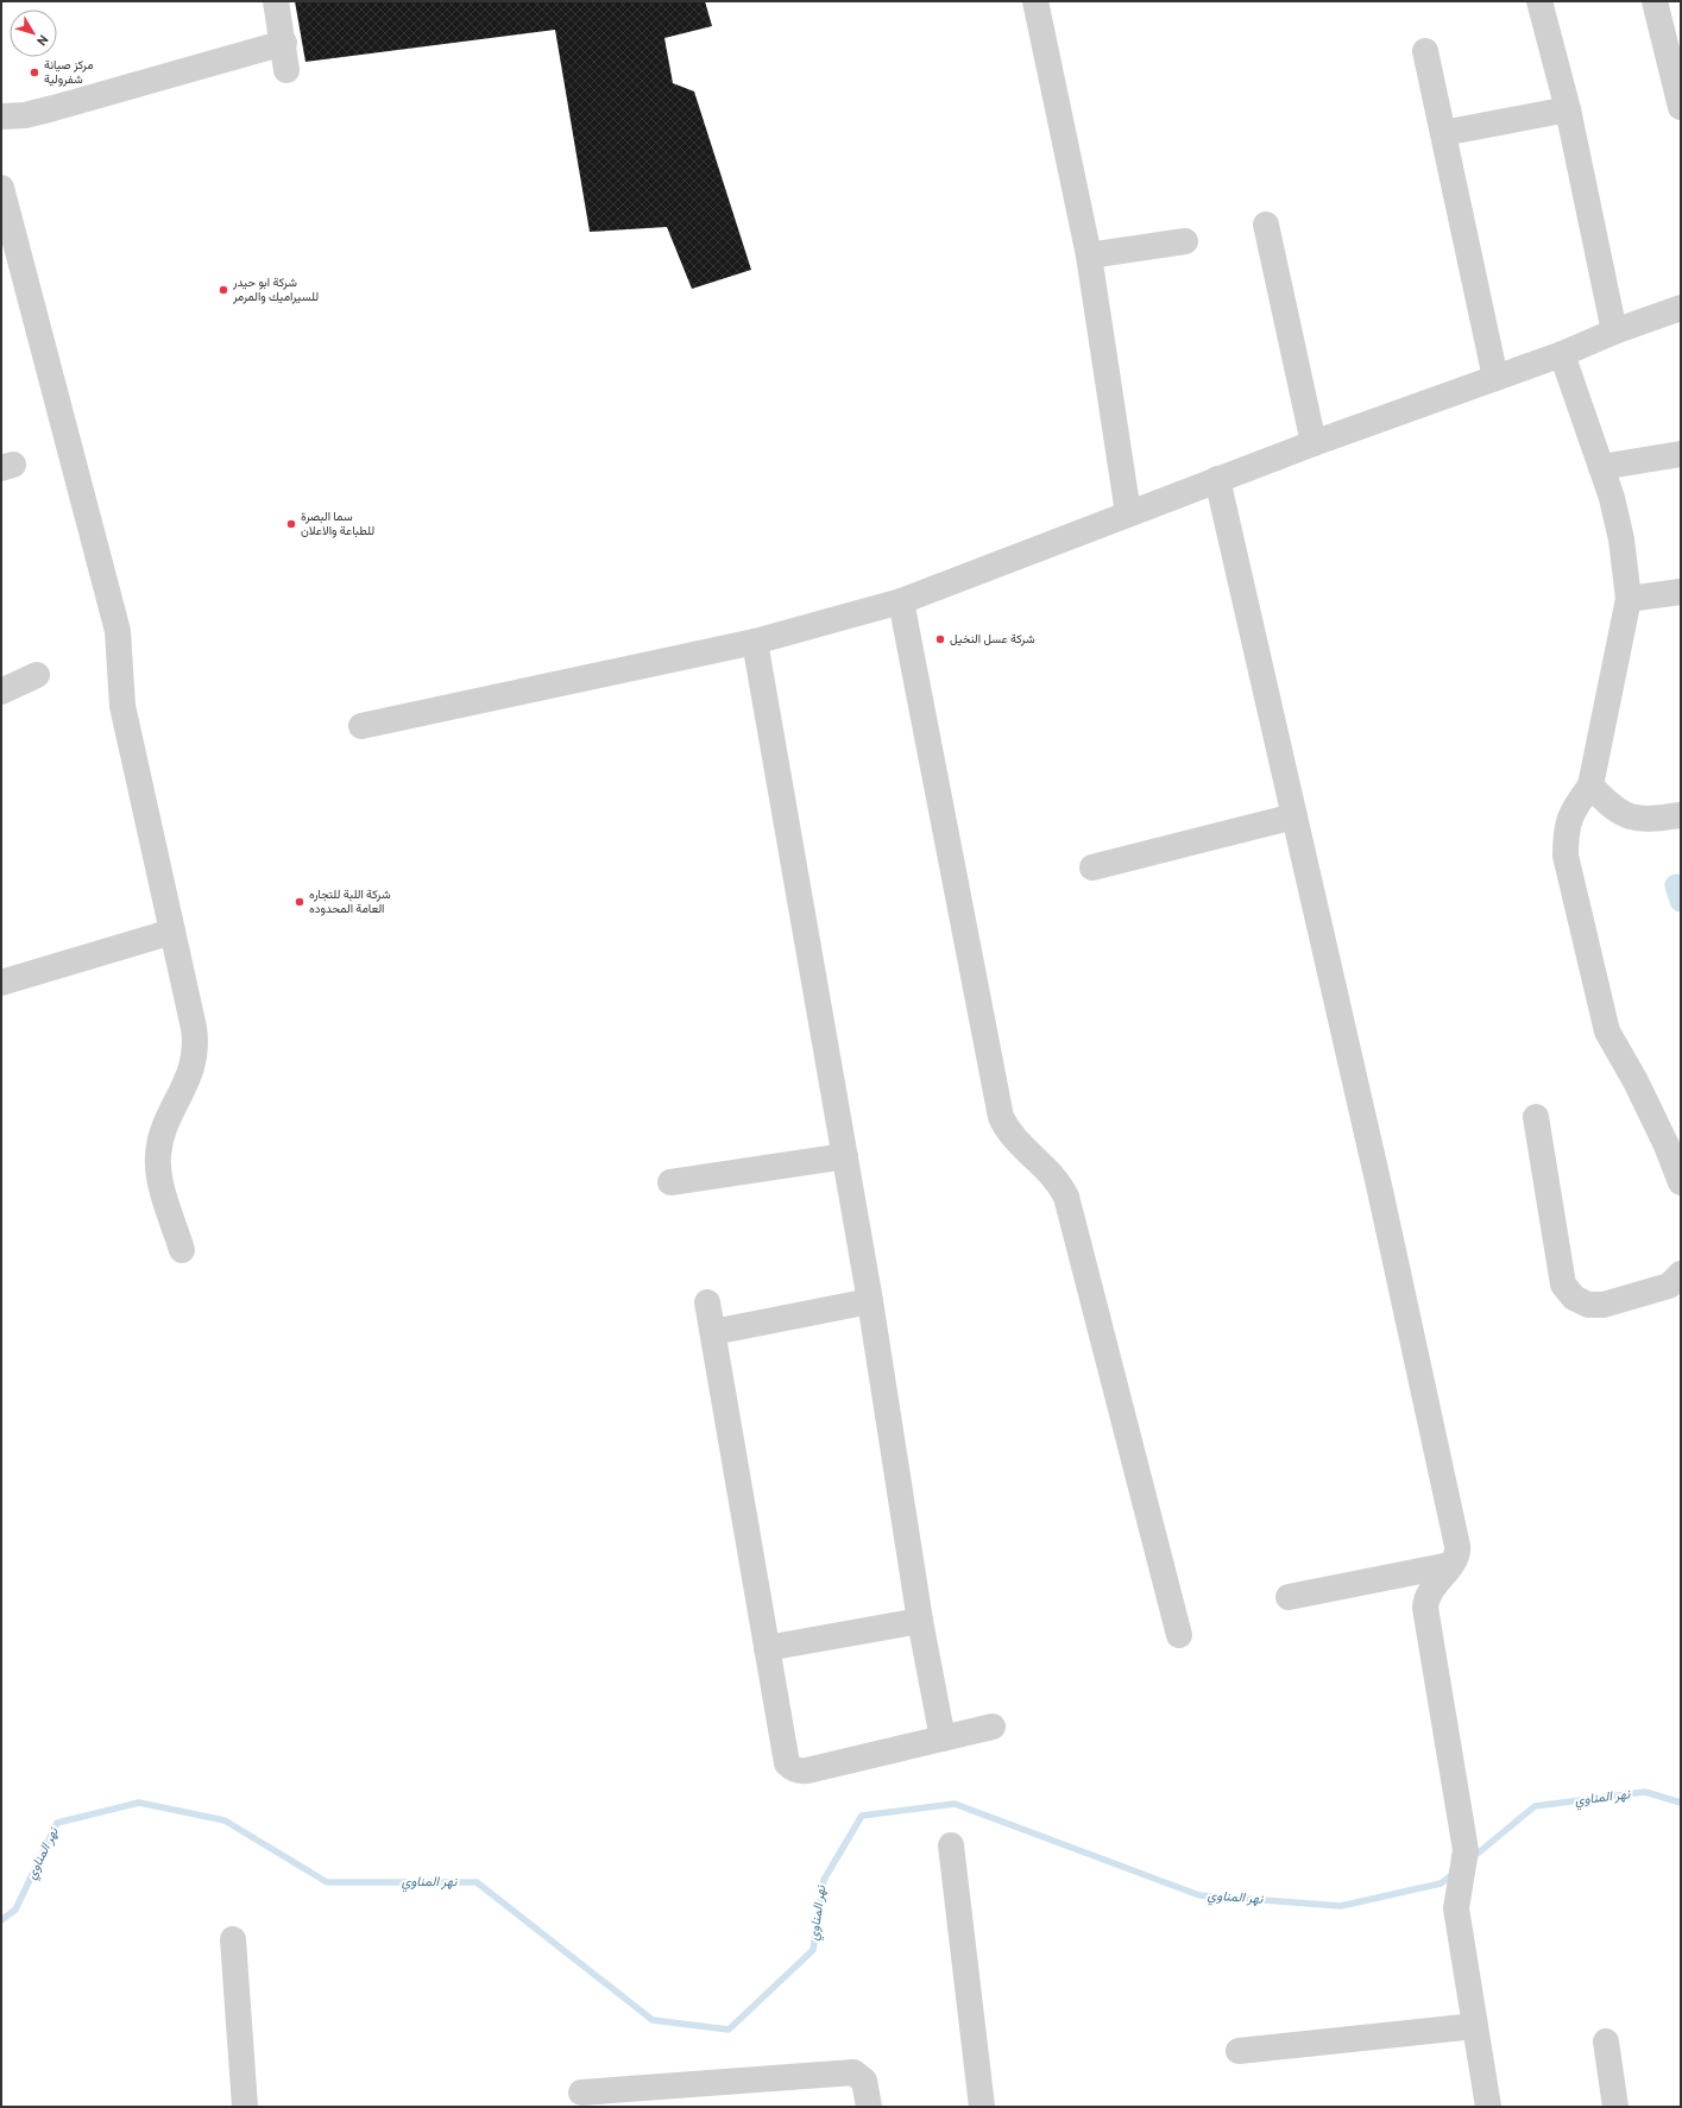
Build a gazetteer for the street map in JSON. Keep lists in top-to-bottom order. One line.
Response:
{"water":["نهر المناوي"],"places":["مركز صيانة شفرولية","شركة ابو حيدر للسيراميك والمرمر","سما البصرة للطباعة والاعلان","شركة عسل النخيل","شركة اللبة للتجاره العامة المحدوده"],"north":"bottom right"}
